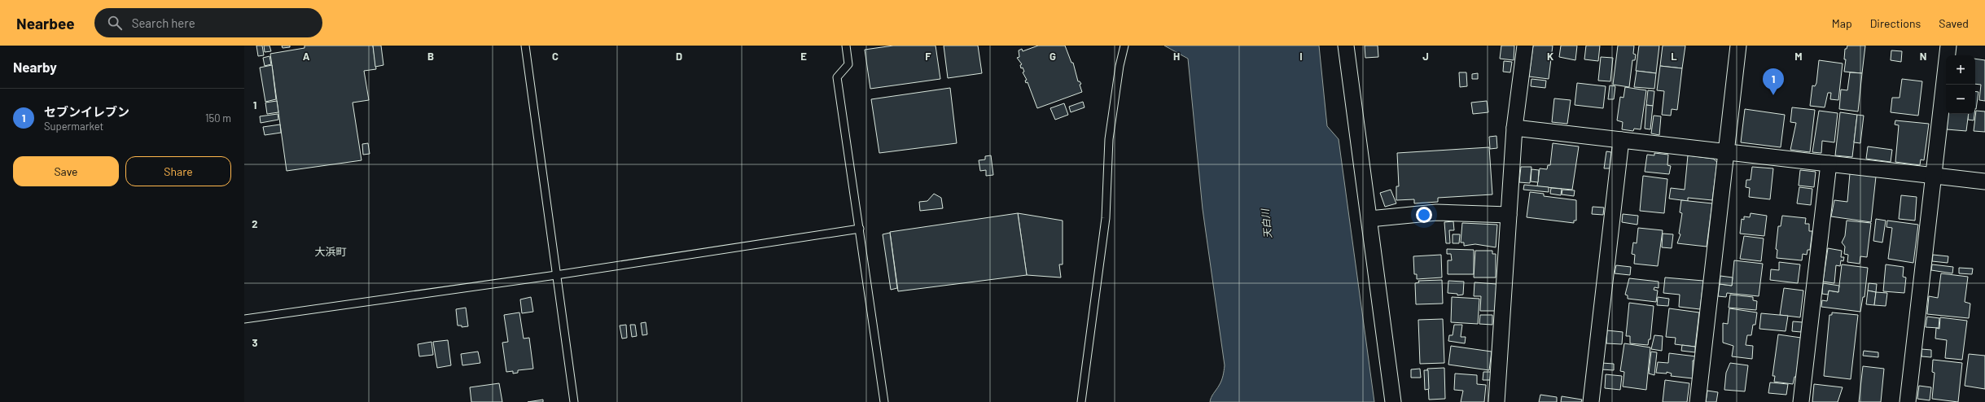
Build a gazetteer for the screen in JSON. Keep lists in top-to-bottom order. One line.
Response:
{"districts":["大浜町"],"water":["天白川"],"page":{"header":"Nearbee","search":"Search here","nav":["Map","Directions","Saved"],"heading":"Nearby","map_buttons":["+","−"],"pins":"1","list":[{"mark":"1","name":"セブンイレブン","note":"Supermarket","value":"150 m"}],"buttons":["Save","Share"]},"grid":{"columns":["A","B","C","D","E","F","G","H","I","J","K","L","M","N"],"rows":["1","2","3"]}}
